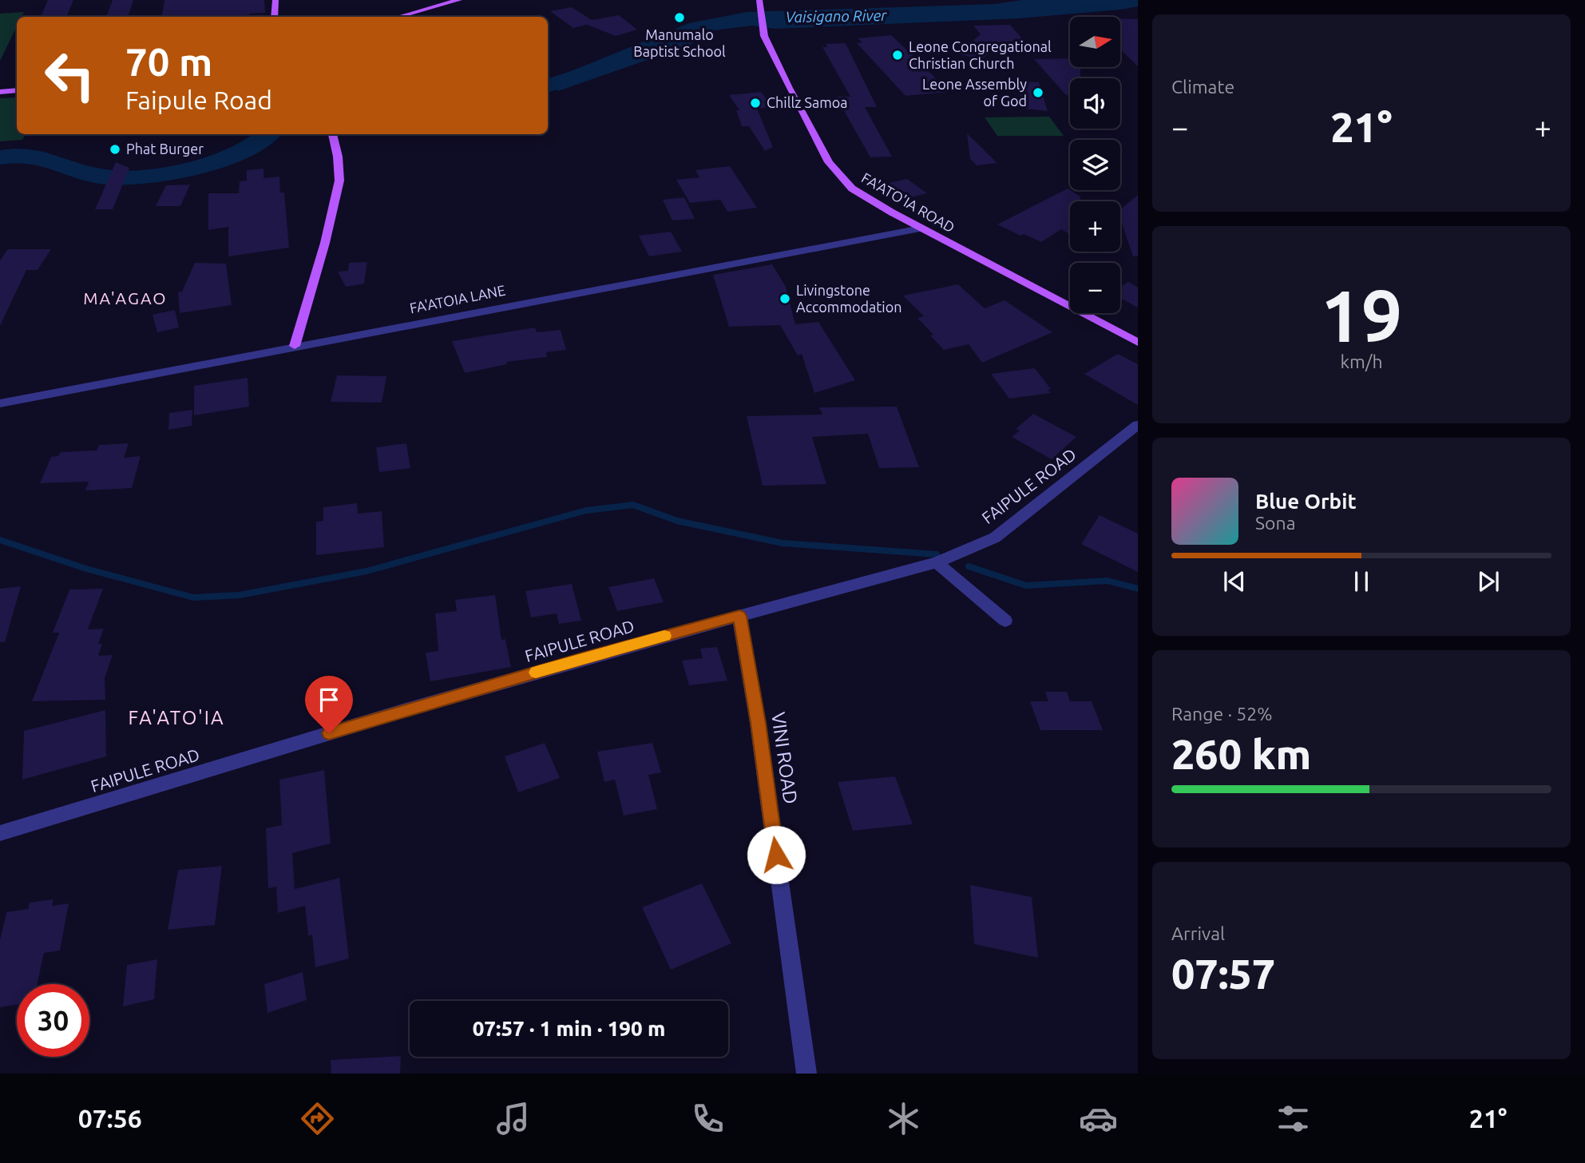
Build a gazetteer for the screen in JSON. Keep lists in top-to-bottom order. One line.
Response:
{"streets":{"main road":["FA'ATO'IA ROAD"],"street":["FA'ATOIA LANE","FAIPULE ROAD","VINI ROAD"]},"crossings":[["FA'ATO'IA ROAD","FA'ATOIA LANE"],["FAIPULE ROAD","VINI ROAD"]],"districts":["MA'AGAO","FA'ATO'IA"],"water":["Vaisigano River"],"places":["Manumalo Baptist School","Leone Congregational Christian Church","Leone Assembly of God","Chillz Samoa","Phat Burger","Livingstone Accommodation"],"north":"right","page":{"tile":["Climate",["19","km/h"],["Range · 52%","260 km"],["Arrival","07:57"]],"map_buttons":["+","−"],"turn":["70 m","Faipule Road"],"heat":["−","21°","+"],"song":["Blue Orbit","Sona"],"limit":"30","trip":"07:57 · 1 min · 190 m","tabs":["07:56","21°"]}}
